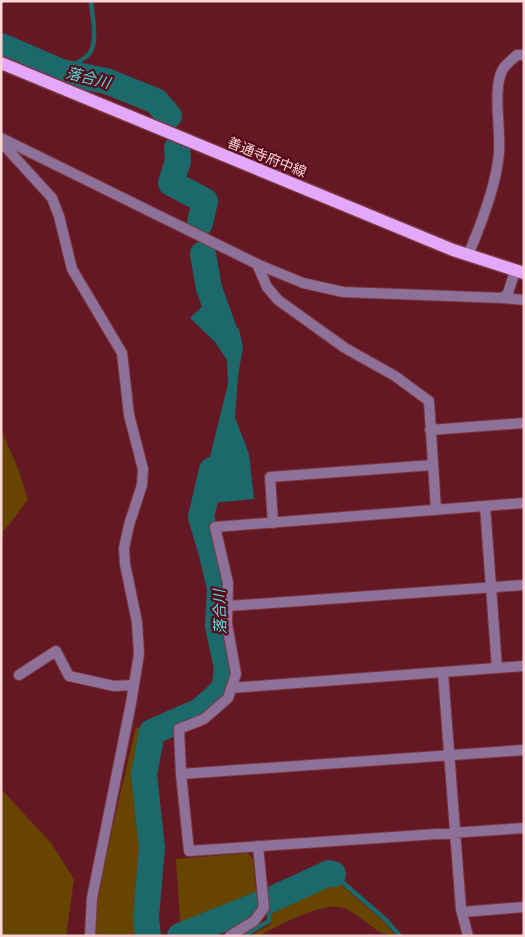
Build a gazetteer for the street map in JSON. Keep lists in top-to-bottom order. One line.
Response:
{"streets":{"main road":["善通寺府中線"]},"water":["落合川"]}
